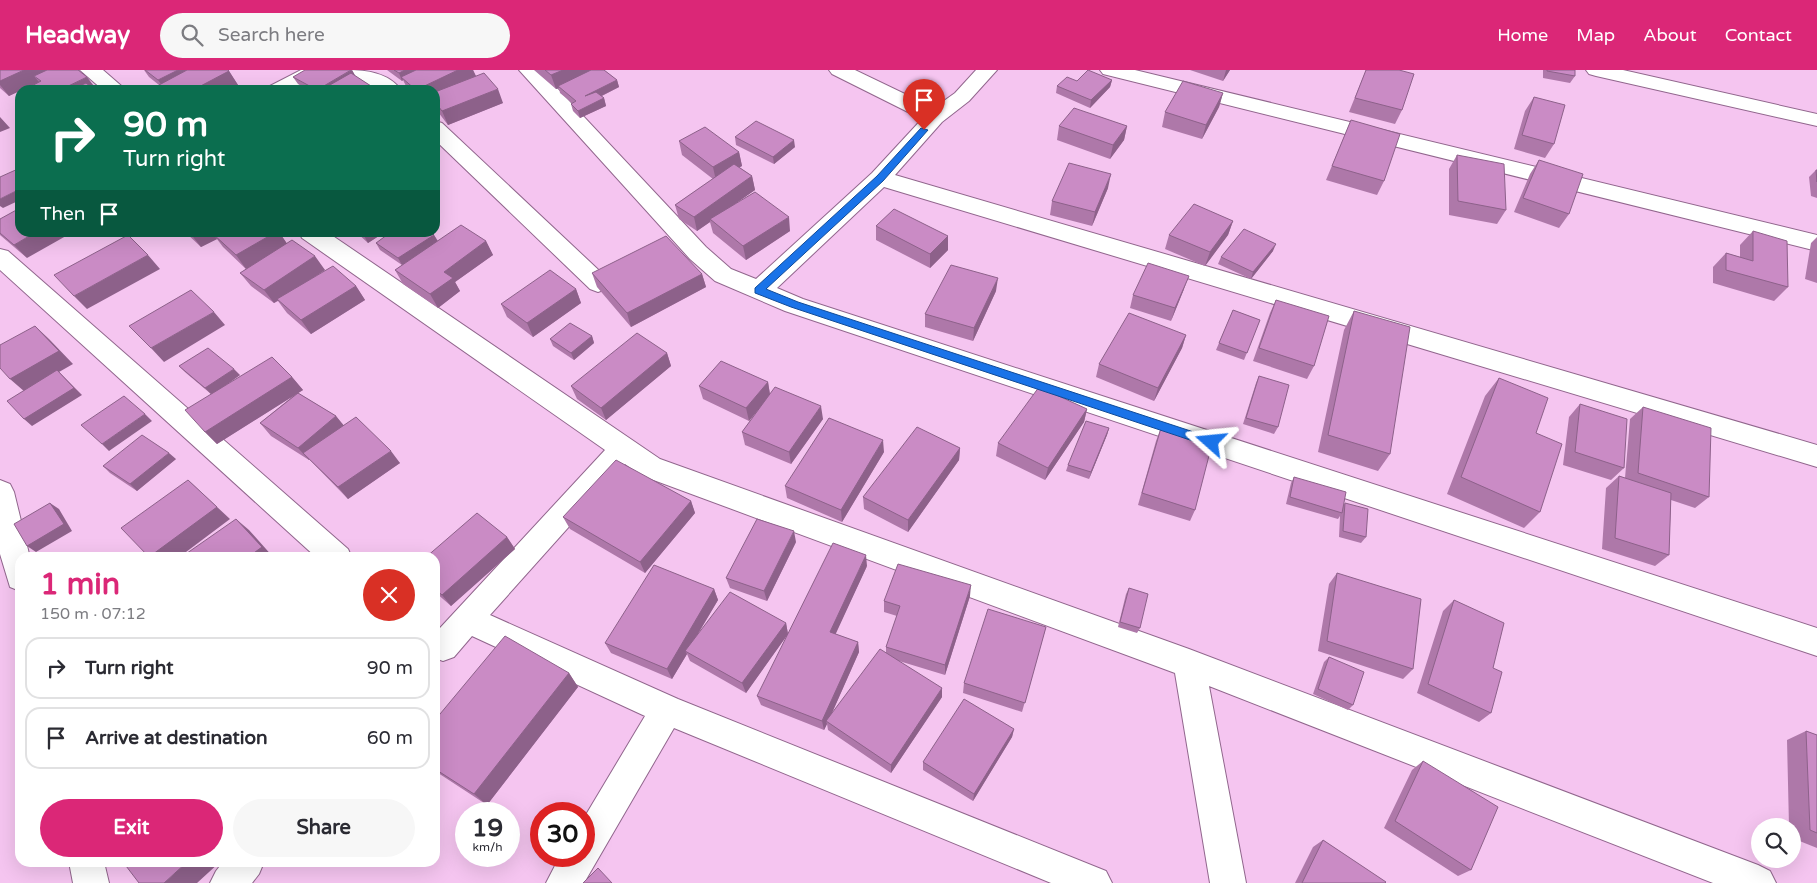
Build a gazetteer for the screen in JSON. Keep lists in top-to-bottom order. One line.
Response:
{"page":{"header":"Headway","search":"Search here","nav":["Home","Map","About","Contact"],"turn":["90 m","Turn right"],"then":"Then","heading":["1 min","150 m · 07:12"],"list":[{"name":"Turn right","value":"90 m"},{"name":"Arrive at destination","value":"60 m"}],"buttons":["Exit","Share"],"speed":"19 km/h","limit":"30"}}
